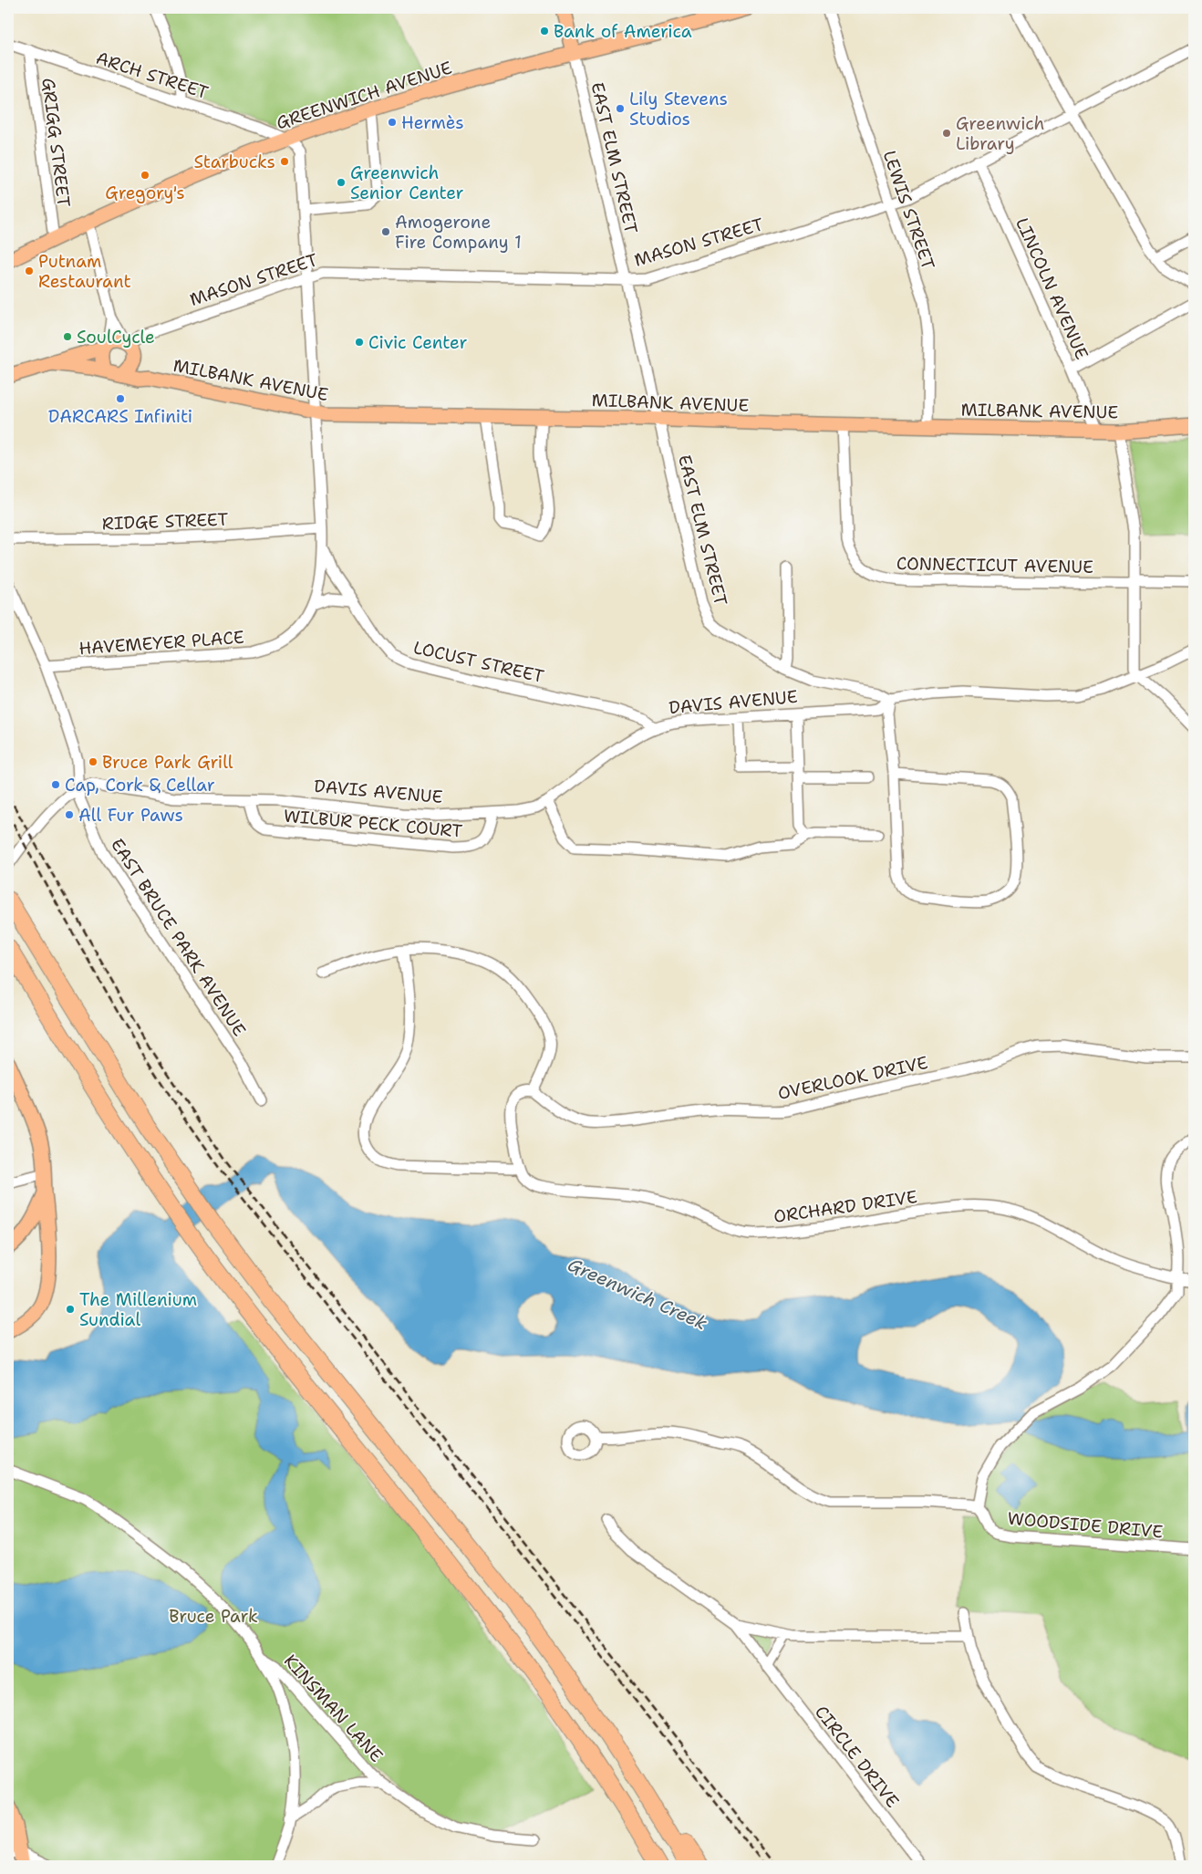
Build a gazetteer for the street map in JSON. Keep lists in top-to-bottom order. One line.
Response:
{"streets":{"main road":["GREENWICH AVENUE","MASON STREET","MILBANK AVENUE"],"street":["ARCH STREET","GRIGG STREET","EAST ELM STREET","LEWIS STREET","LINCOLN AVENUE","RIDGE STREET","CONNECTICUT AVENUE","HAVEMEYER PLACE","LOCUST STREET","DAVIS AVENUE","WILBUR PECK COURT","EAST BRUCE PARK AVENUE","OVERLOOK DRIVE","ORCHARD DRIVE","WOODSIDE DRIVE","KINSMAN LANE","CIRCLE DRIVE"]},"crossings":[["ARCH STREET","GREENWICH AVENUE"],["ARCH STREET","GRIGG STREET"],["ARCH STREET","HAVEMEYER PLACE"],["GREENWICH AVENUE","GRIGG STREET"],["GREENWICH AVENUE","EAST ELM STREET"],["GREENWICH AVENUE","HAVEMEYER PLACE"],["EAST ELM STREET","MASON STREET"],["EAST ELM STREET","MILBANK AVENUE"],["EAST ELM STREET","DAVIS AVENUE"],["LEWIS STREET","MASON STREET"],["LEWIS STREET","MILBANK AVENUE"],["MASON STREET","LINCOLN AVENUE"],["MASON STREET","MILBANK AVENUE"],["MASON STREET","HAVEMEYER PLACE"],["LINCOLN AVENUE","MILBANK AVENUE"],["MILBANK AVENUE","CONNECTICUT AVENUE"],["MILBANK AVENUE","HAVEMEYER PLACE"],["RIDGE STREET","HAVEMEYER PLACE"],["HAVEMEYER PLACE","LOCUST STREET"],["HAVEMEYER PLACE","EAST BRUCE PARK AVENUE"],["LOCUST STREET","DAVIS AVENUE"],["DAVIS AVENUE","WILBUR PECK COURT"],["DAVIS AVENUE","EAST BRUCE PARK AVENUE"]],"water":["Greenwich Creek"],"parks":["Bruce Park"],"places":["Bank of America","Lily Stevens Studios","Hermès","Greenwich Library","Starbucks","Gregory's","Greenwich Senior Center","Amogerone Fire Company 1","Putnam Restaurant","SoulCycle","Civic Center","DARCARS Infiniti","Bruce Park Grill","Cap, Cork & Cellar","All Fur Paws","The Millenium Sundial"]}
